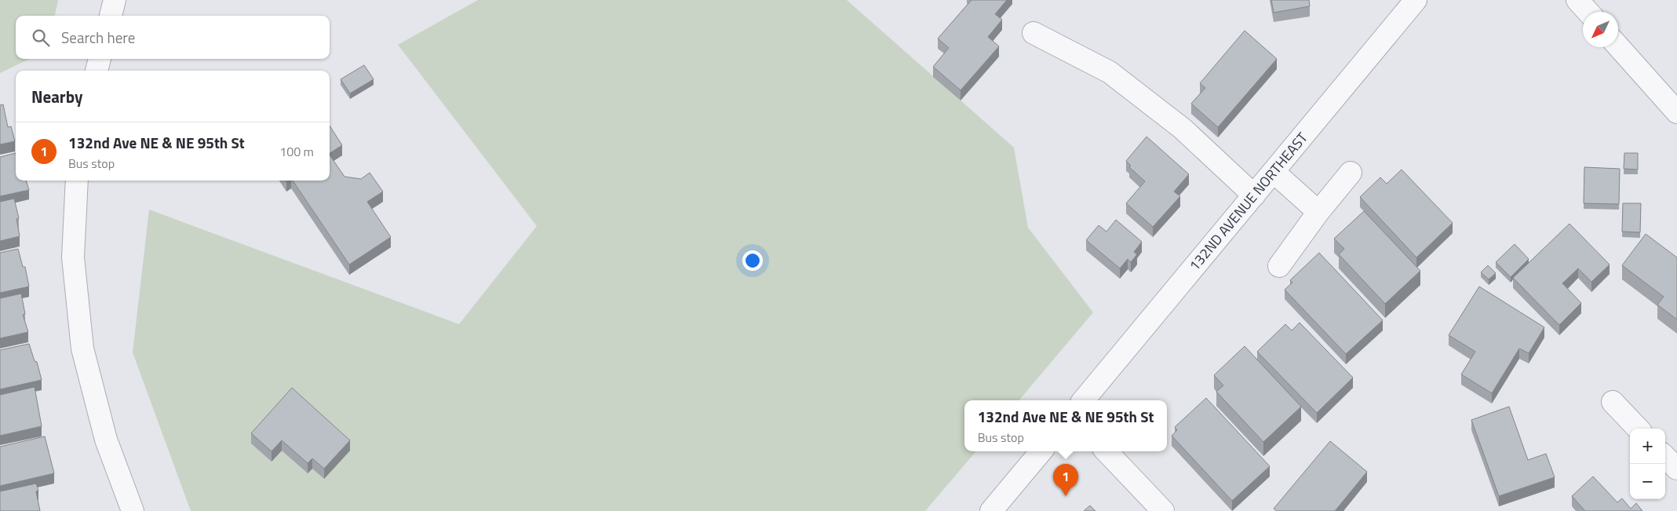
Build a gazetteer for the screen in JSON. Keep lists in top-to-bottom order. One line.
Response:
{"streets":{"street":["132ND AVENUE NORTHEAST"]},"north":"bottom left","page":{"search":"Search here","heading":"Nearby","list":[{"mark":"1","name":"132nd Ave NE & NE 95th St","note":"Bus stop","value":"100 m"}],"popup":["132nd Ave NE & NE 95th St","Bus stop"],"map_buttons":["+","−"],"pins":"1"}}
